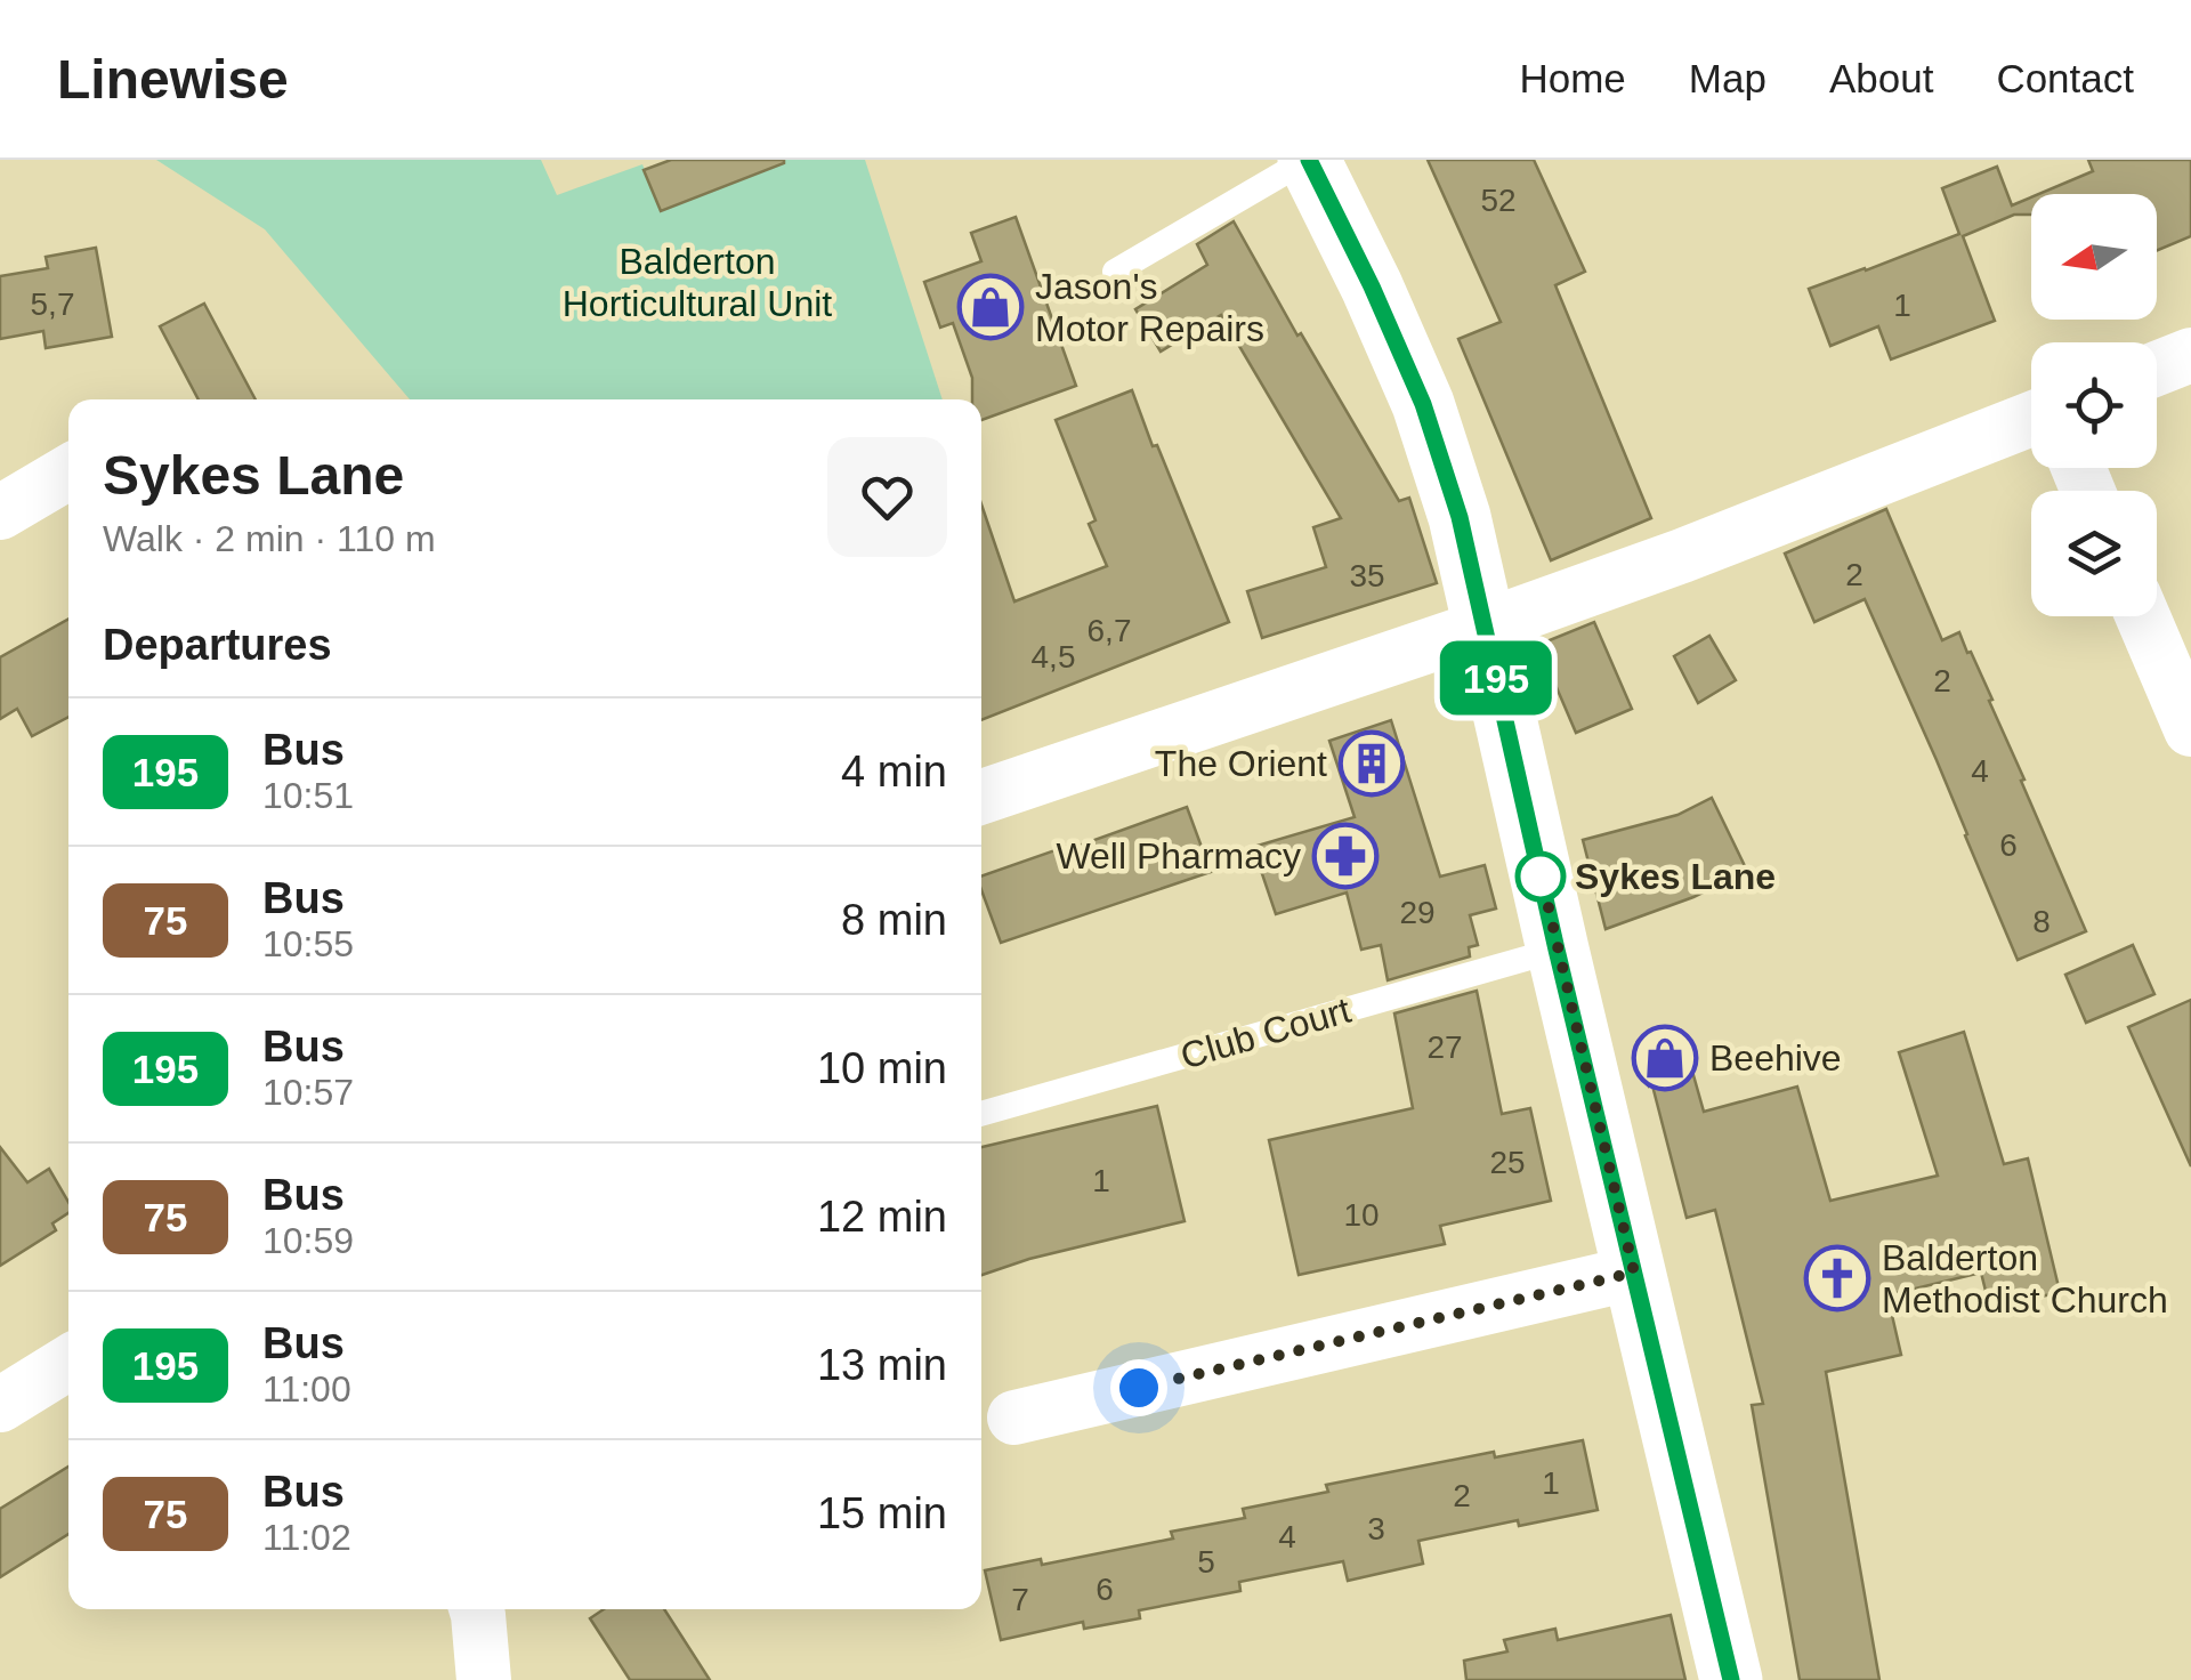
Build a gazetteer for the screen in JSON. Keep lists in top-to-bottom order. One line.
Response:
{"streets":{"lane":["Club Court"]},"parks":["Balderton Horticultural Unit"],"places":{"shop":["Jason's Motor Repairs","Beehive"],"building":["The Orient"],"pharmacy":["Well Pharmacy"],"other":["Sykes Lane"],"church":["Balderton Methodist Church"]},"lines":["bus line 195"],"house_numbers":["52","5,7","1","2","35","6,7","4,5","2","4","6","29","8","27","25","1","10","1","2","3","4","5","6","7"],"north":"left","page":{"header":"Linewise","nav":["Home","Map","About","Contact"],"on_map":"195","heading":[["Sykes Lane","Walk · 2 min · 110 m"],"Departures"],"list":[{"mark":"195","name":"Bus","note":"10:51","value":"4 min"},{"mark":"75","name":"Bus","note":"10:55","value":"8 min"},{"mark":"195","name":"Bus","note":"10:57","value":"10 min"},{"mark":"75","name":"Bus","note":"10:59","value":"12 min"},{"mark":"195","name":"Bus","note":"11:00","value":"13 min"},{"mark":"75","name":"Bus","note":"11:02","value":"15 min"}]}}
